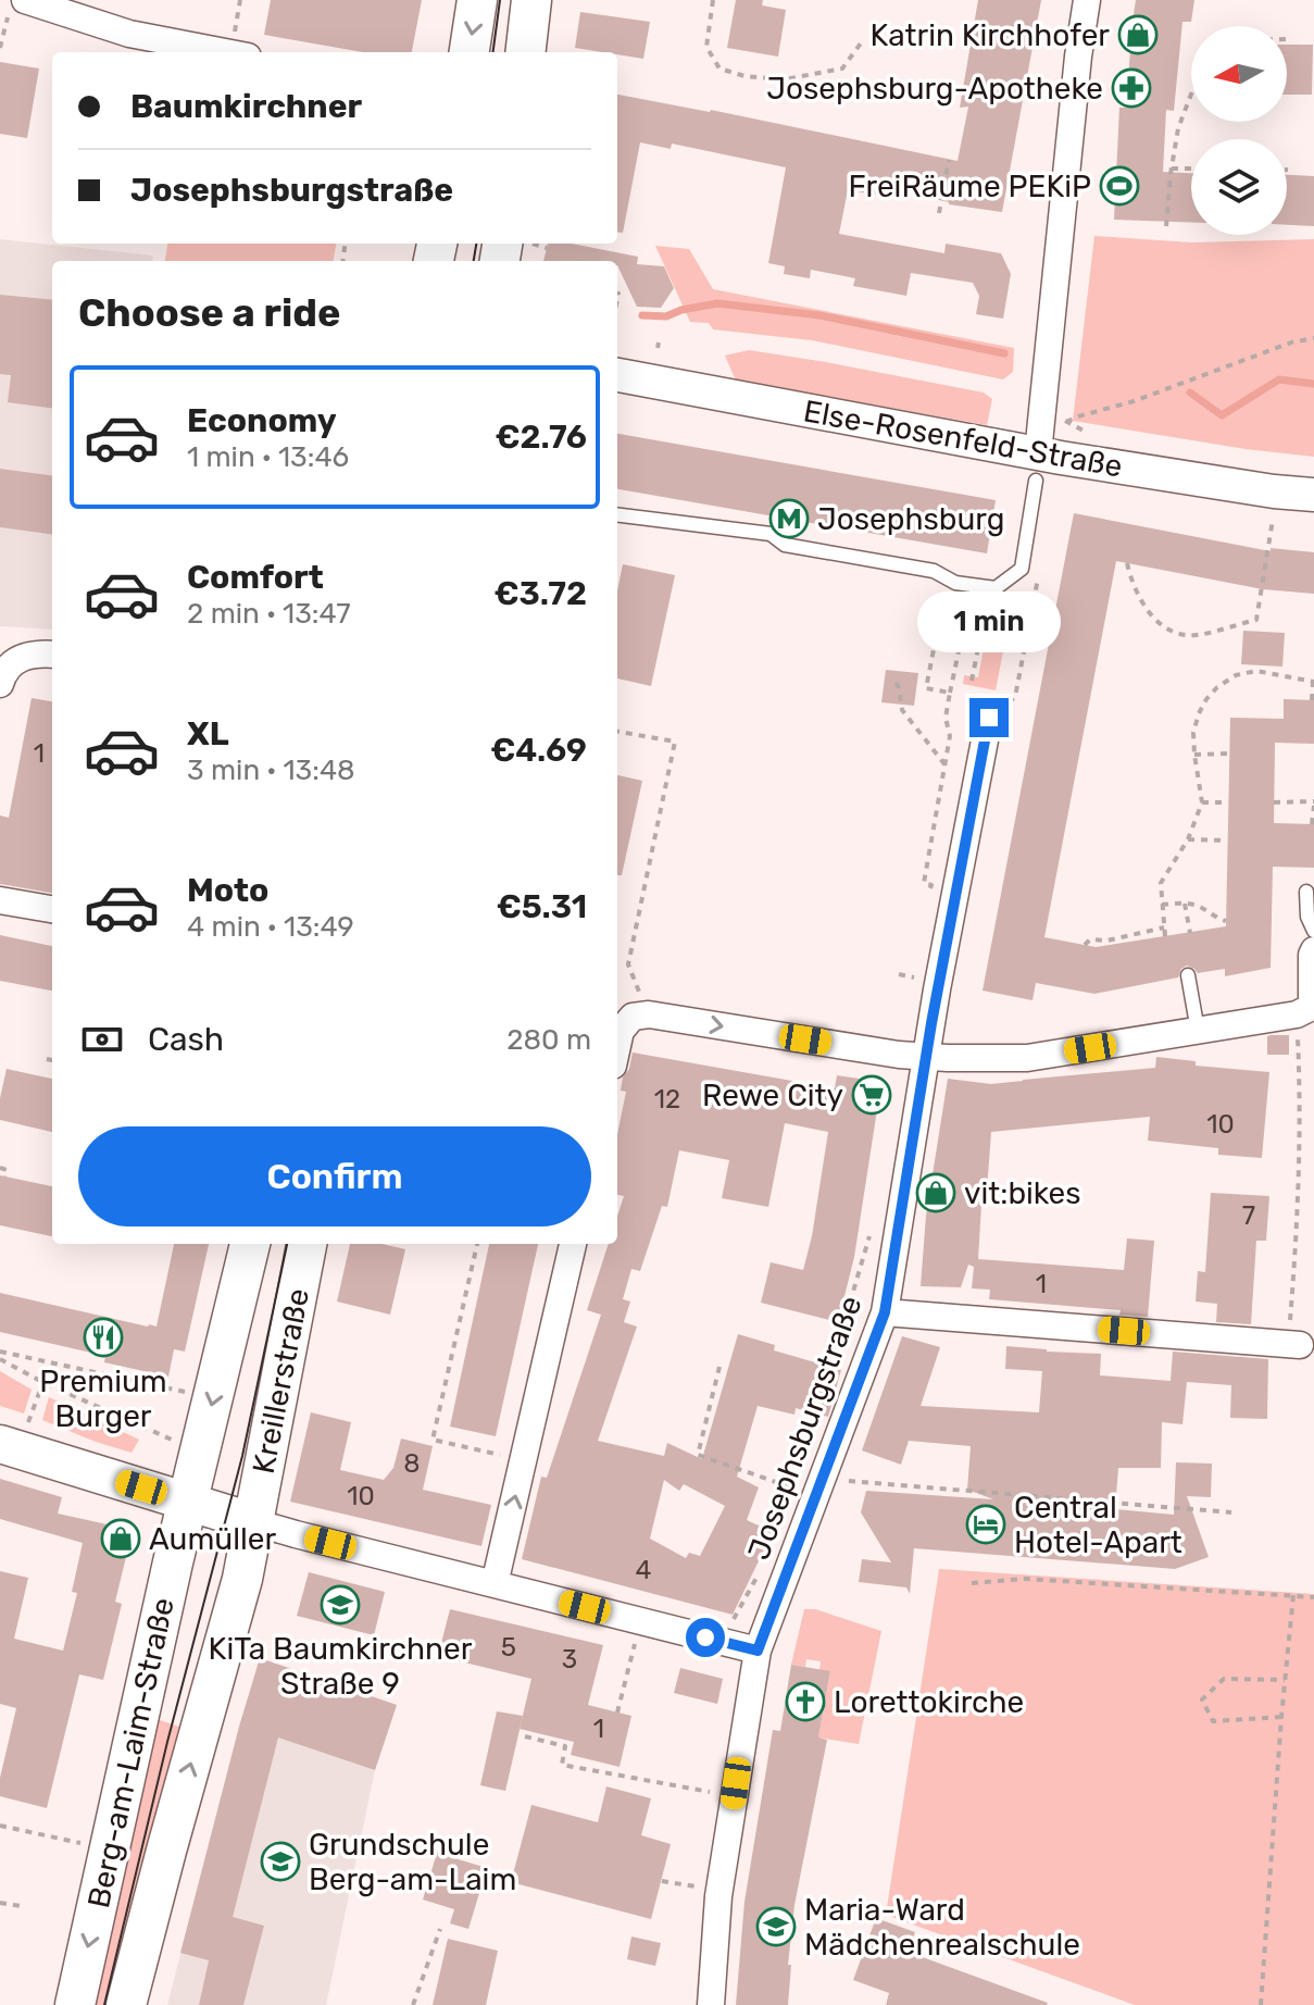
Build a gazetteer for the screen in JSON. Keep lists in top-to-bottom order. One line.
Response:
{"streets":{"main road":["Kreillerstraße","Berg-am-Laim-Straße"],"street":["Else-Rosenfeld-Straße","Josephsburgstraße"]},"crossings":[["Kreillerstraße","Berg-am-Laim-Straße"]],"places":{"shop":["Katrin Kirchhofer","vit:bikes","Aumüller"],"pharmacy":["Josephsburg-Apotheke"],"sports":["FreiRäume PEKiP"],"metro station":["Josephsburg"],"supermarket":["Rewe City"],"restaurant":["Premium Burger"],"hotel":["Central Hotel-Apart"],"school or university":["KiTa Baumkirchner Straße 9","Grundschule Berg-am-Laim","Maria-Ward Mädchenrealschule"],"church":["Lorettokirche"]},"house_numbers":["1","12","10","7","1","8","10","4","5","3","1"],"north":"left","page":{"banner":["Baumkirchner","Josephsburgstraße"],"heading":"Choose a ride","list":[{"name":"Economy","note":"1 min · 13:46","value":"€2.76"},{"name":"Comfort","note":"2 min · 13:47","value":"€3.72"},{"name":"XL","note":"3 min · 13:48","value":"€4.69"},{"name":"Moto","note":"4 min · 13:49","value":"€5.31"}],"bubble":"1 min","pay":["Cash","280 m"],"buttons":"Confirm"}}
